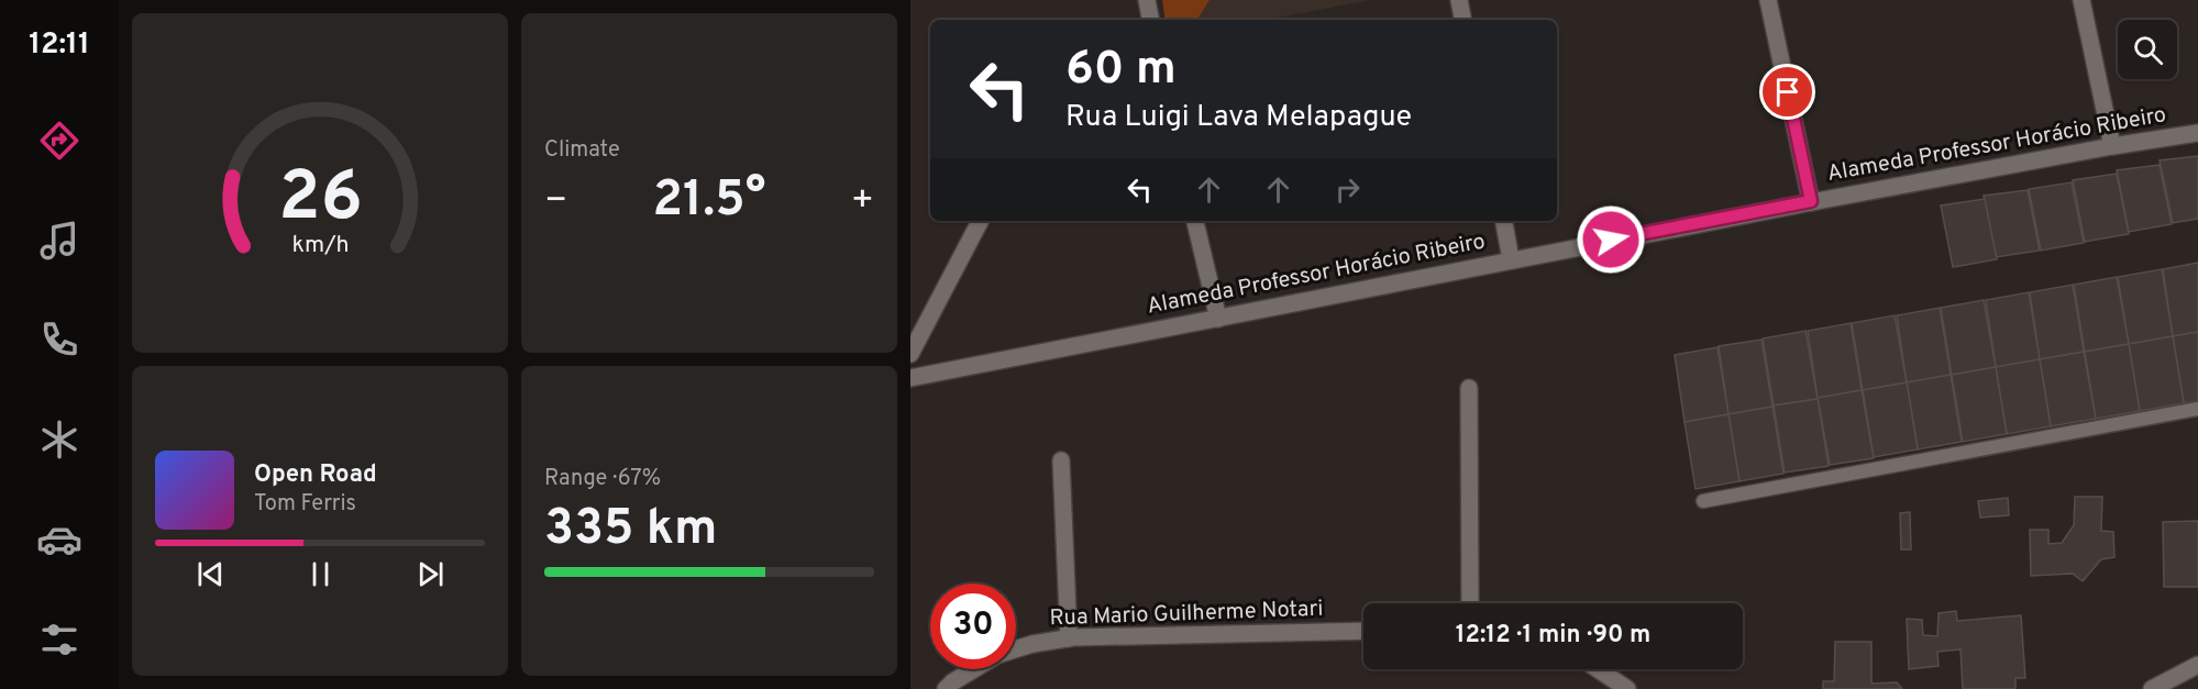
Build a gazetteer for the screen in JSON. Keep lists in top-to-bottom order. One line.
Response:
{"streets":{"street":["Alameda Professor Horácio Ribeiro","Rua Mario Guilherme Notari"]},"page":{"tabs":"12:11","tile":["Climate",["Range · 67%","335 km"]],"turn":["60 m","Rua Luigi Lava Melapague"],"heat":["−","21.5°","+"],"song":["Open Road","Tom Ferris"],"limit":"30","trip":"12:12 · 1 min · 90 m","gauge":["26","km/h"]}}
